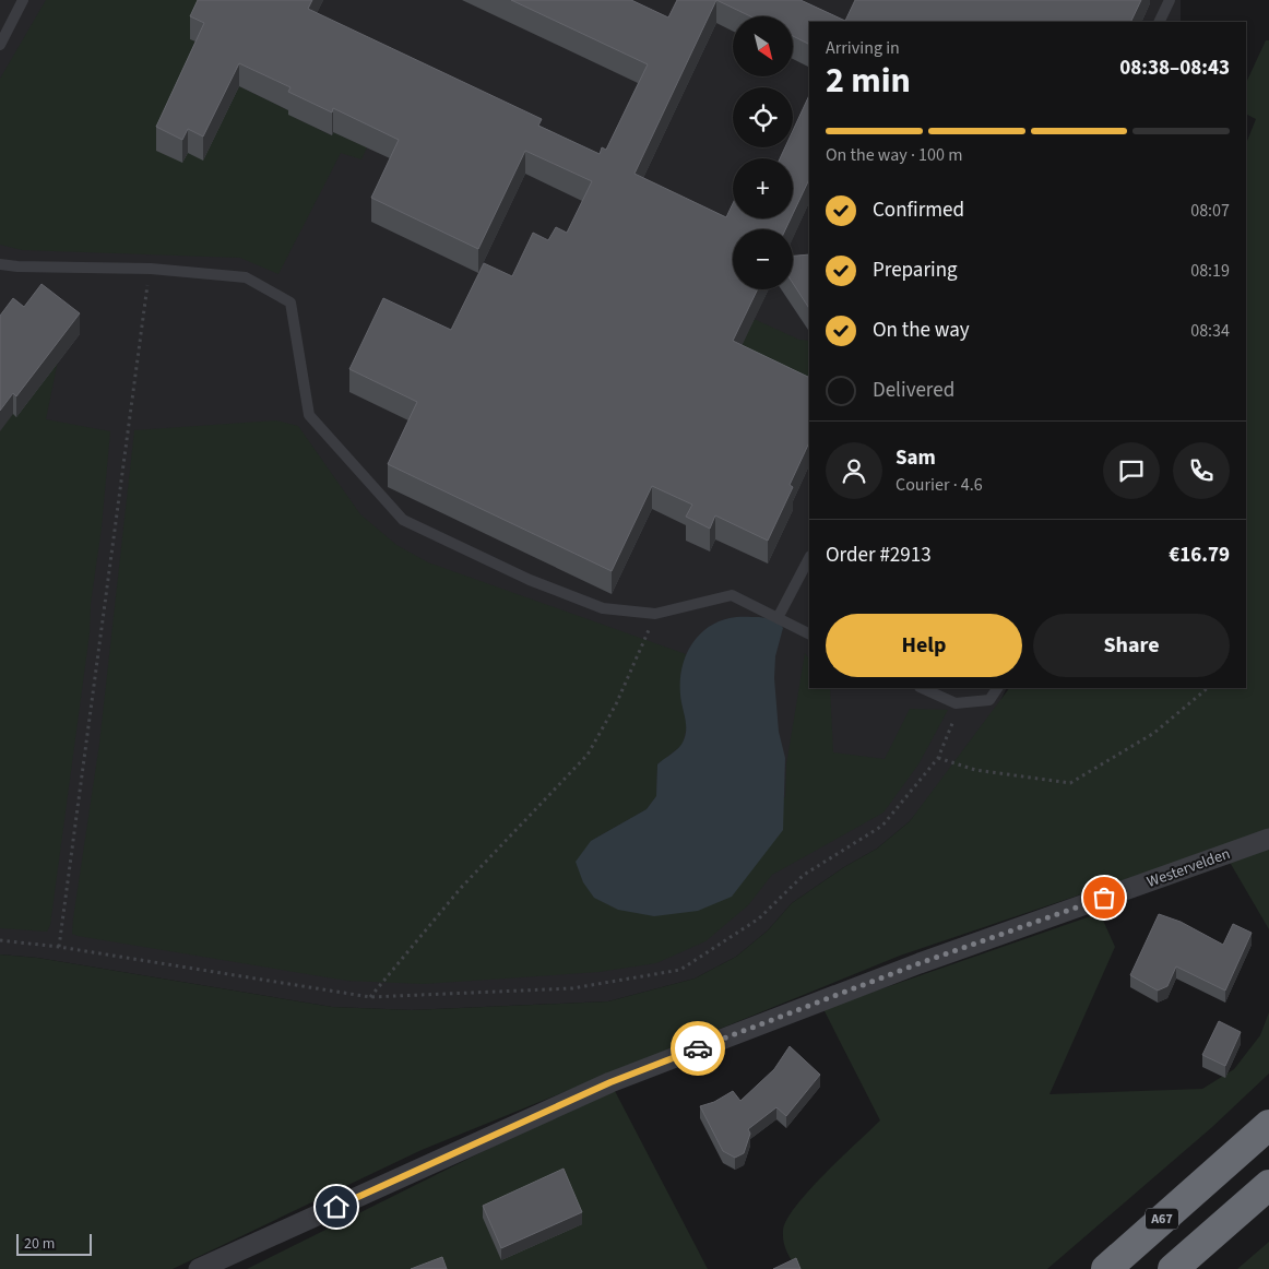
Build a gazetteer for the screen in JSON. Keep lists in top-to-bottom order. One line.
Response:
{"streets":{"highway":["A67"],"street":["Westervelden"]},"scale_bar":"20 m","north":"bottom right","page":{"map_buttons":["+","−"],"heading":["2 min","Arriving in","08:38–08:43"],"panel":["Sam","Courier · 4.6","Order #2913","€16.79"],"bar":"On the way · 100 m","list":[["Confirmed","08:07"],["Preparing","08:19"],["On the way","08:34"],"Delivered"],"buttons":["Help","Share"],"scale":"20 m"}}
